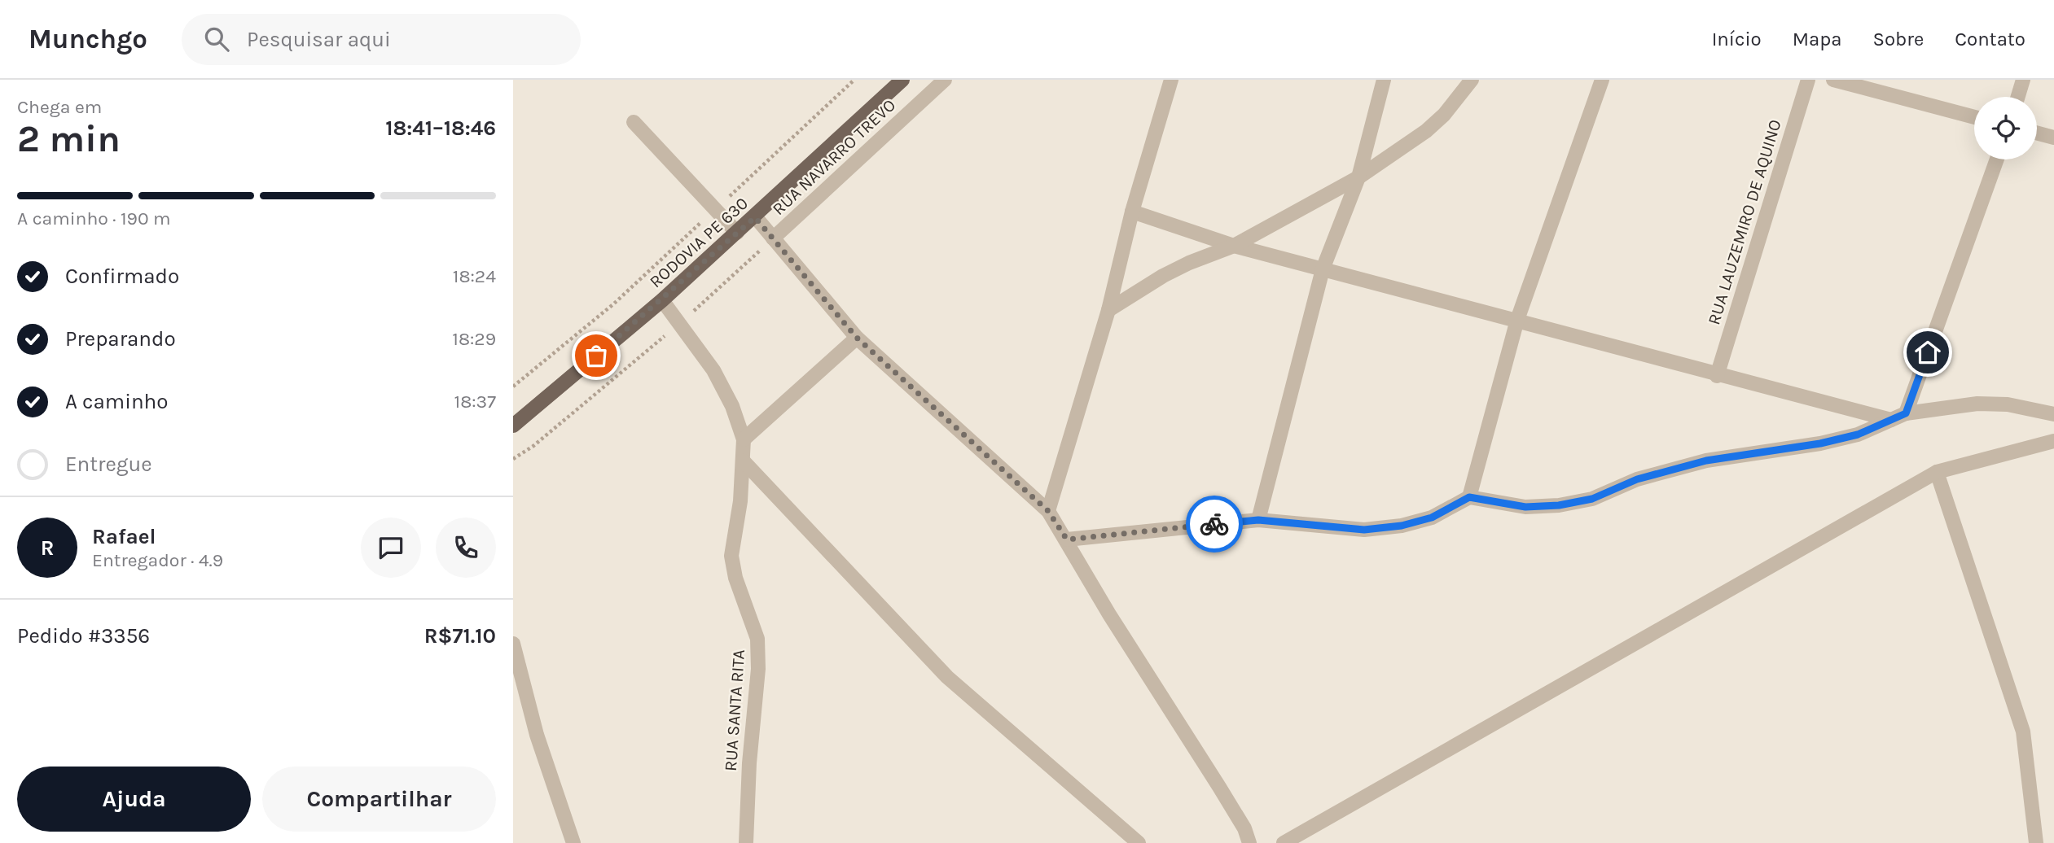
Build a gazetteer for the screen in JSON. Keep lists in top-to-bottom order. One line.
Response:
{"streets":{"main road":["RODOVIA PE 630"],"street":["RUA NAVARRO TREVO","RUA LAUZEMIRO DE AQUINO","RUA SANTA RITA"]},"crossings":[["RUA NAVARRO TREVO","RUA SANTA RITA"],["RODOVIA PE 630","RUA SANTA RITA"]],"page":{"header":"Munchgo","search":"Pesquisar aqui","nav":["Início","Mapa","Sobre","Contato"],"heading":["2 min","Chega em","18:41–18:46"],"panel":["Rafael","Entregador · 4.9","Pedido #3356","R$71.10"],"bar":"A caminho · 190 m","list":[["Confirmado","18:24"],["Preparando","18:29"],["A caminho","18:37"],"Entregue"],"round":"R","buttons":["Ajuda","Compartilhar"]}}
